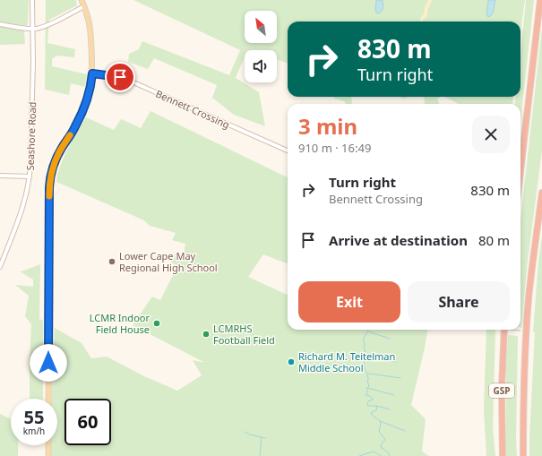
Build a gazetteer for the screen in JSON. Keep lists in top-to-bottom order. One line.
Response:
{"streets":{"highway":["GSP"],"street":["Bennett Crossing","Seashore Road"]},"places":["Lower Cape May Regional High School","LCMR Indoor Field House","LCMRHS Football Field","Richard M. Teitelman Middle School"],"north":"top left","page":{"turn":["830 m","Turn right"],"heading":["3 min","910 m · 16:49"],"list":[{"name":"Turn right","note":"Bennett Crossing","value":"830 m"},{"name":"Arrive at destination","value":"80 m"}],"buttons":["Exit","Share"],"speed":"55 km/h","limit":"60"}}
